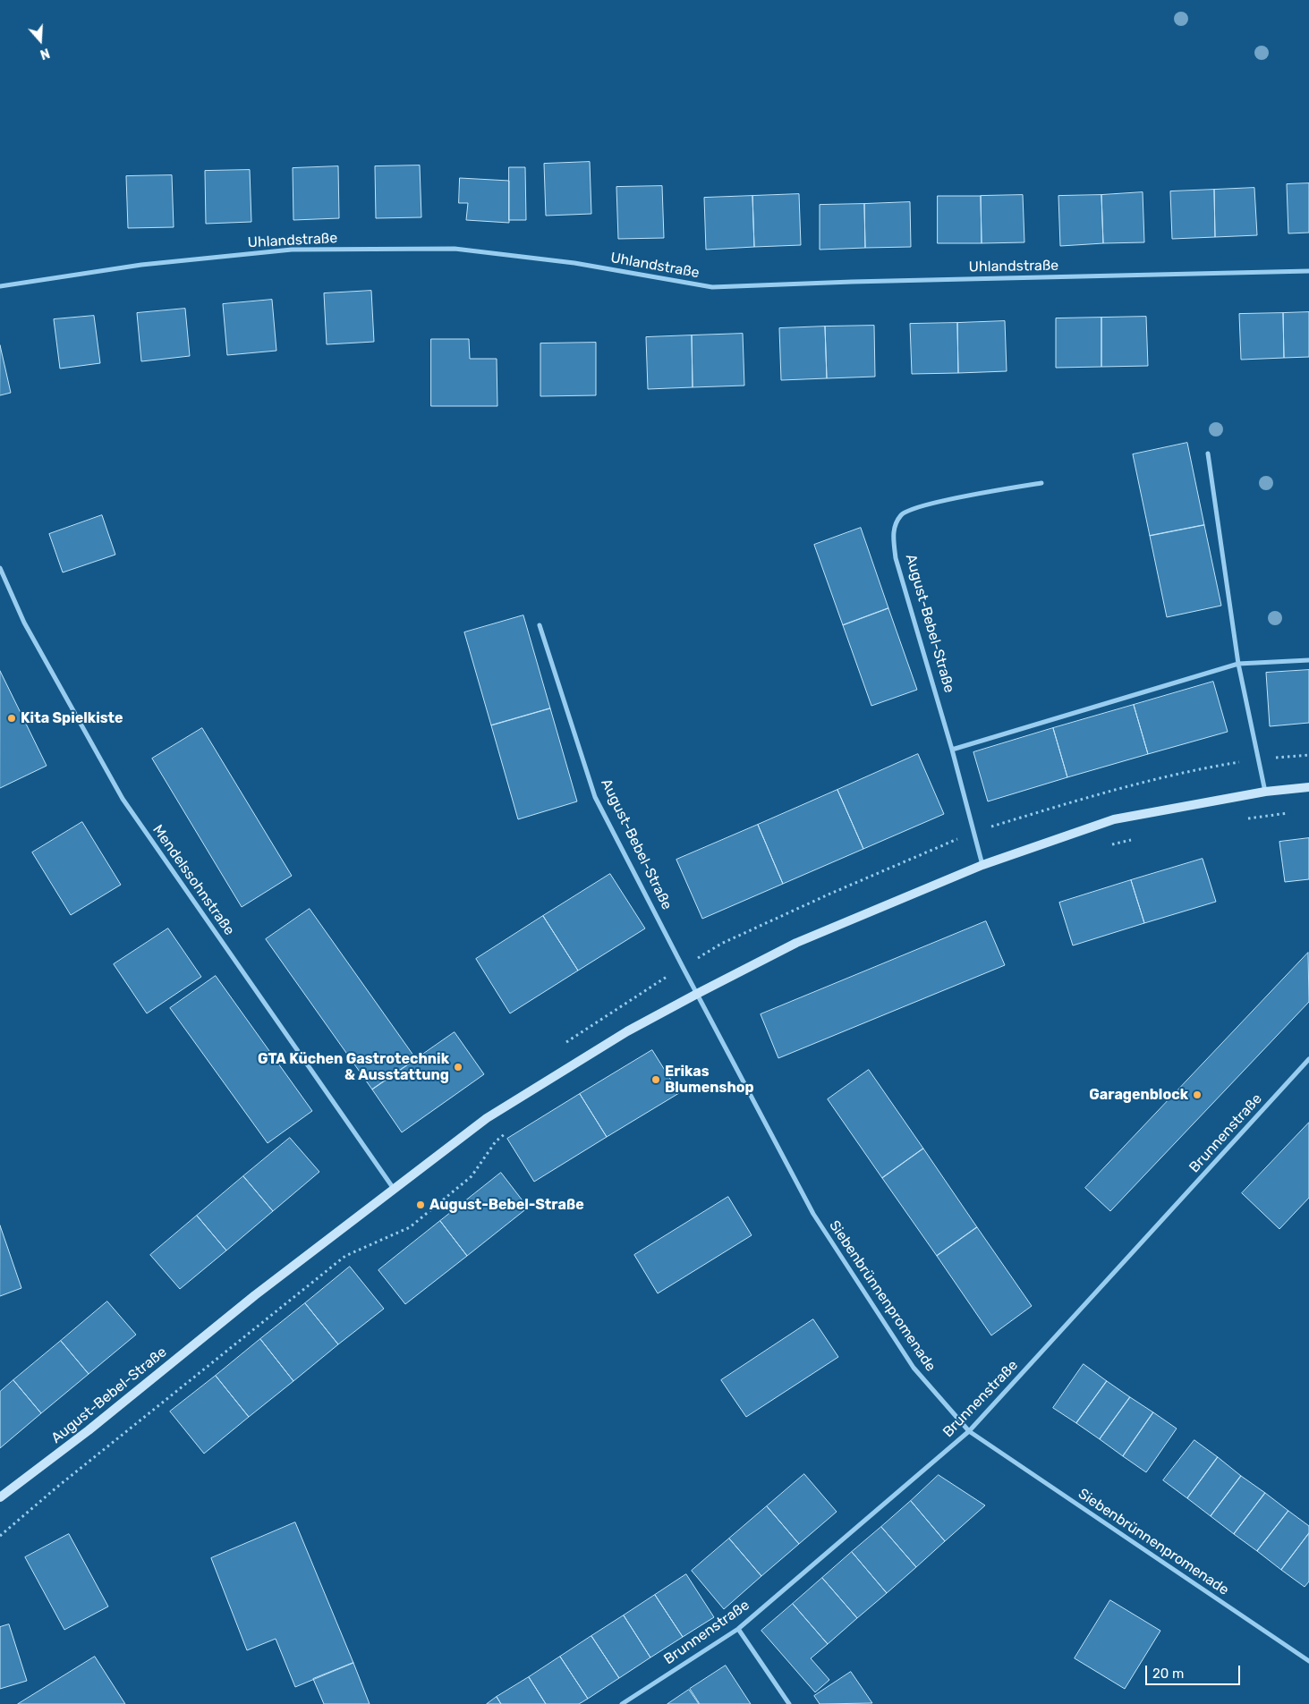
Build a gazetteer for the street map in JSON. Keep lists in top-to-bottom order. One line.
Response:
{"streets":{"main road":["August-Bebel-Straße"],"street":["Uhlandstraße","Mendelssohnstraße","Brunnenstraße","Siebenbrünnenpromenade"]},"crossings":[["August-Bebel-Straße","Mendelssohnstraße"],["August-Bebel-Straße","Siebenbrünnenpromenade"],["Brunnenstraße","Siebenbrünnenpromenade"]],"places":["Kita Spielkiste","GTA Küchen Gastrotechnik & Ausstattung","Erikas Blumenshop","Garagenblock","August-Bebel-Straße"],"scale_bar":"20 m","north":"bottom"}
